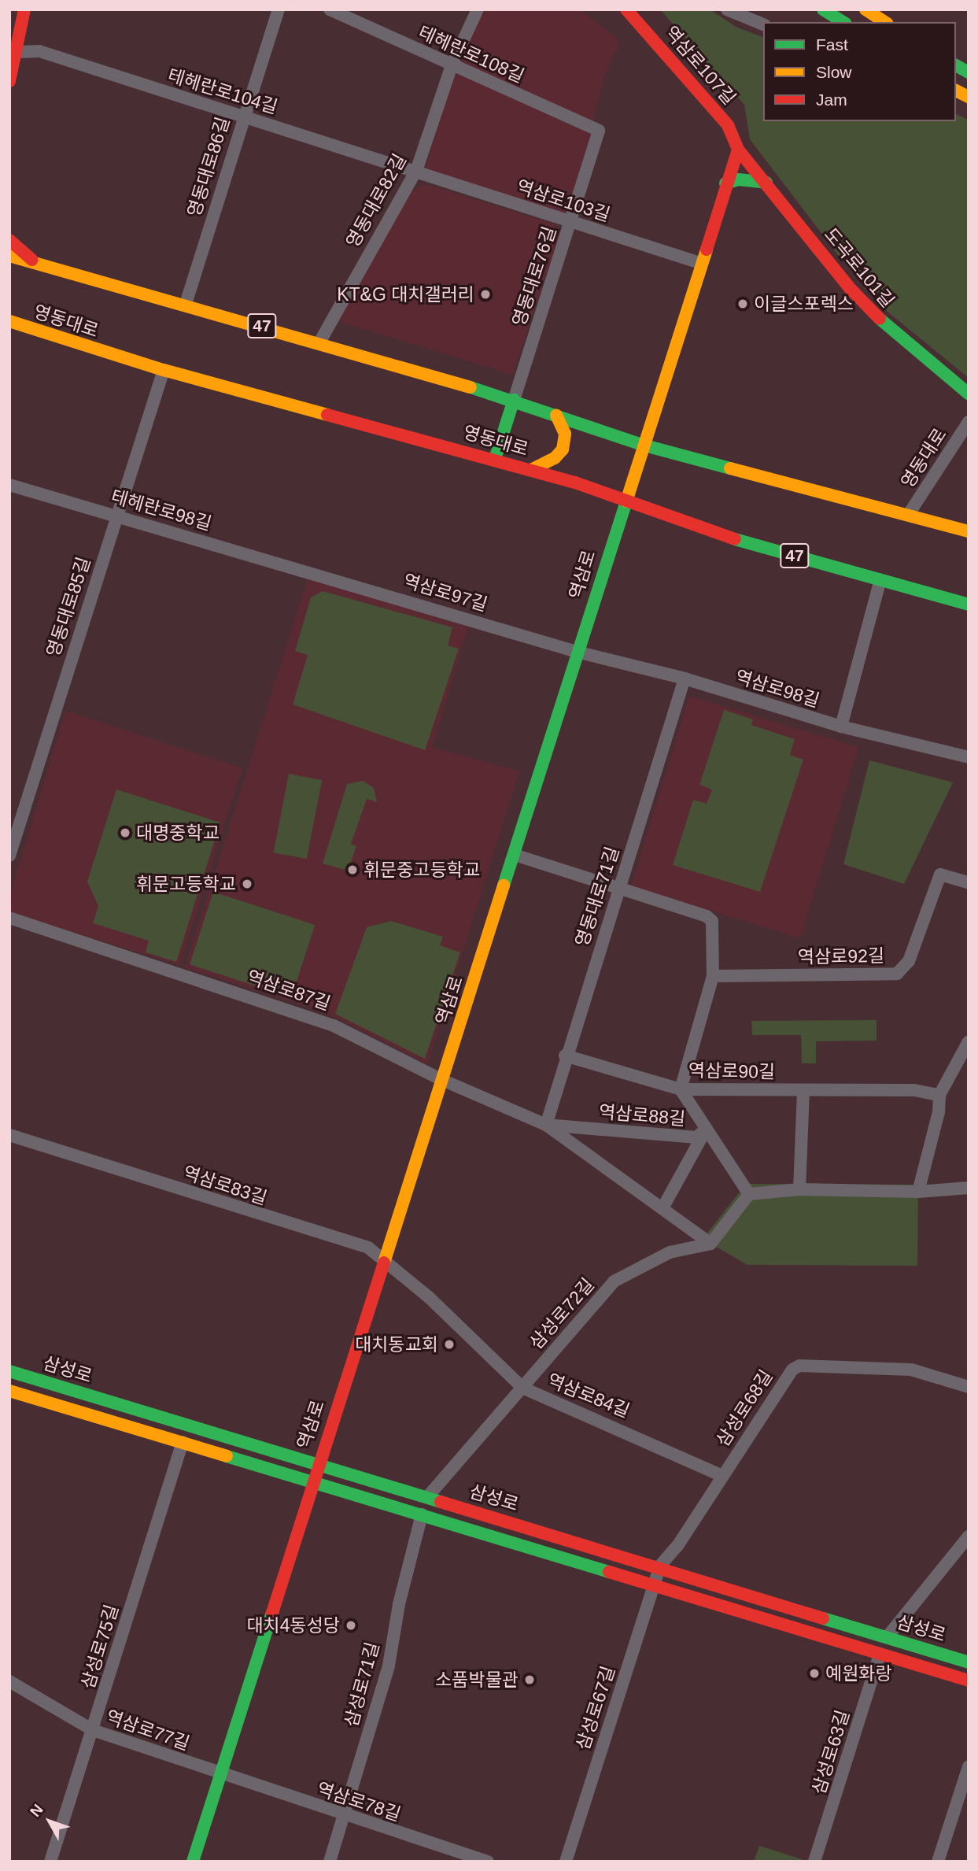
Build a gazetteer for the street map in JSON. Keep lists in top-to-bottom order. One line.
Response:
{"streets":{"main road":["역삼로107길","도곡로101길","영동대로","47","역삼로","삼성로"],"street":["테헤란로108길","테헤란로104길","영동대로86길","영동대로82길","역삼로103길","영동대로76길","테헤란로98길","역삼로97길","영동대로85길","역삼로98길","영동대로71길","역삼로92길","역삼로87길","역삼로90길","역삼로88길","역삼로83길","삼성로72길","역삼로84길","삼성로68길","삼성로75길","삼성로71길","삼성로67길","역삼로77길","삼성로63길","역삼로78길"]},"crossings":[["테헤란로108길","영동대로82길"],["테헤란로108길","영동대로76길"],["역삼로107길","도곡로101길"],["역삼로107길","역삼로"],["테헤란로104길","영동대로86길"],["테헤란로104길","영동대로82길"],["테헤란로104길","역삼로103길"],["영동대로86길","영동대로"],["영동대로82길","역삼로103길"],["영동대로82길","영동대로"],["역삼로103길","영동대로76길"],["역삼로103길","역삼로"],["도곡로101길","역삼로"],["영동대로76길","영동대로"],["영동대로","역삼로"],["영동대로","영동대로85길"],["테헤란로98길","역삼로97길"],["테헤란로98길","영동대로85길"],["역삼로","역삼로97길"],["역삼로","역삼로98길"],["역삼로","역삼로87길"],["역삼로","역삼로88길"],["역삼로","역삼로83길"],["역삼로","삼성로"],["역삼로","역삼로84길"],["역삼로","역삼로77길"],["역삼로","역삼로78길"],["역삼로97길","역삼로98길"],["역삼로98길","영동대로71길"],["영동대로71길","역삼로90길"],["영동대로71길","역삼로88길"],["역삼로87길","역삼로88길"],["역삼로88길","삼성로72길"],["역삼로83길","역삼로84길"],["삼성로72길","삼성로"],["삼성로72길","역삼로84길"],["삼성로","삼성로68길"],["삼성로","삼성로75길"],["삼성로","삼성로71길"],["삼성로","삼성로67길"],["삼성로","삼성로63길"],["역삼로84길","삼성로68길"],["삼성로68길","삼성로67길"],["삼성로75길","역삼로77길"],["삼성로71길","역삼로78길"],["역삼로77길","역삼로78길"]],"places":["KT&G 대치갤러리","이글스포렉스","대명중학교","휘문중고등학교","휘문고등학교","대치동교회","대치4동성당","예원화랑","소품박물관"],"legend":["Fast","Slow","Jam"],"north":"top left"}
